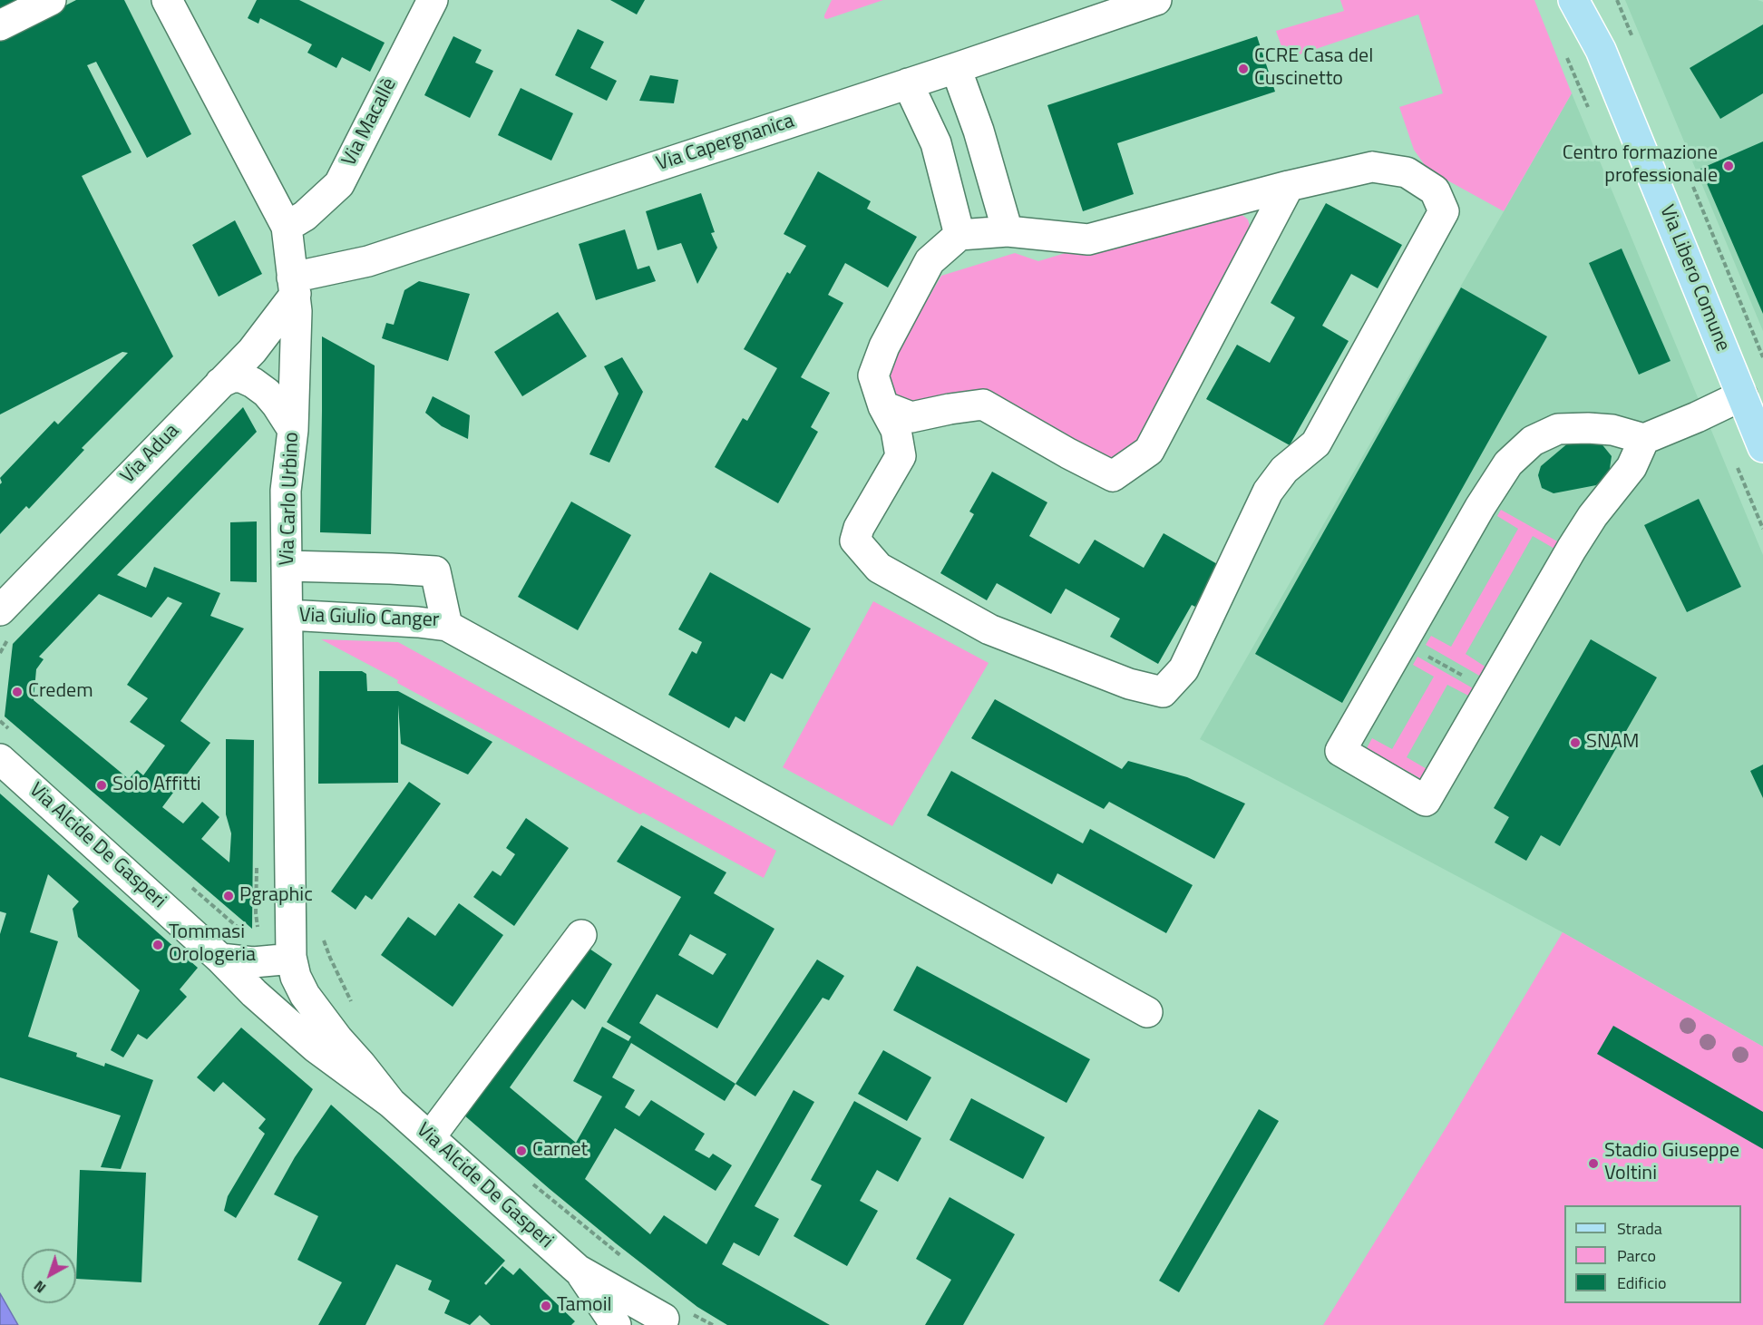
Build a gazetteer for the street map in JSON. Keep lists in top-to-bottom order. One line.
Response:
{"streets":{"main road":["Via Libero Comune"],"street":["Via Macallè","Via Capergnanica","Via Adua","Via Carlo Urbino","Via Giulio Canger","Via Alcide De Gasperi"]},"crossings":[["Via Macallè","Via Carlo Urbino"],["Via Capergnanica","Via Adua"],["Via Capergnanica","Via Carlo Urbino"],["Via Adua","Via Carlo Urbino"],["Via Carlo Urbino","Via Giulio Canger"],["Via Carlo Urbino","Via Alcide De Gasperi"]],"places":["CCRE Casa del Cuscinetto","Centro formazione professionale","Credem","SNAM","Solo Affitti","Pgraphic","Tommasi Orologeria","Carnet","Stadio Giuseppe Voltini","Tamoil"],"legend":["Strada","Parco","Edificio"],"north":"bottom left"}
